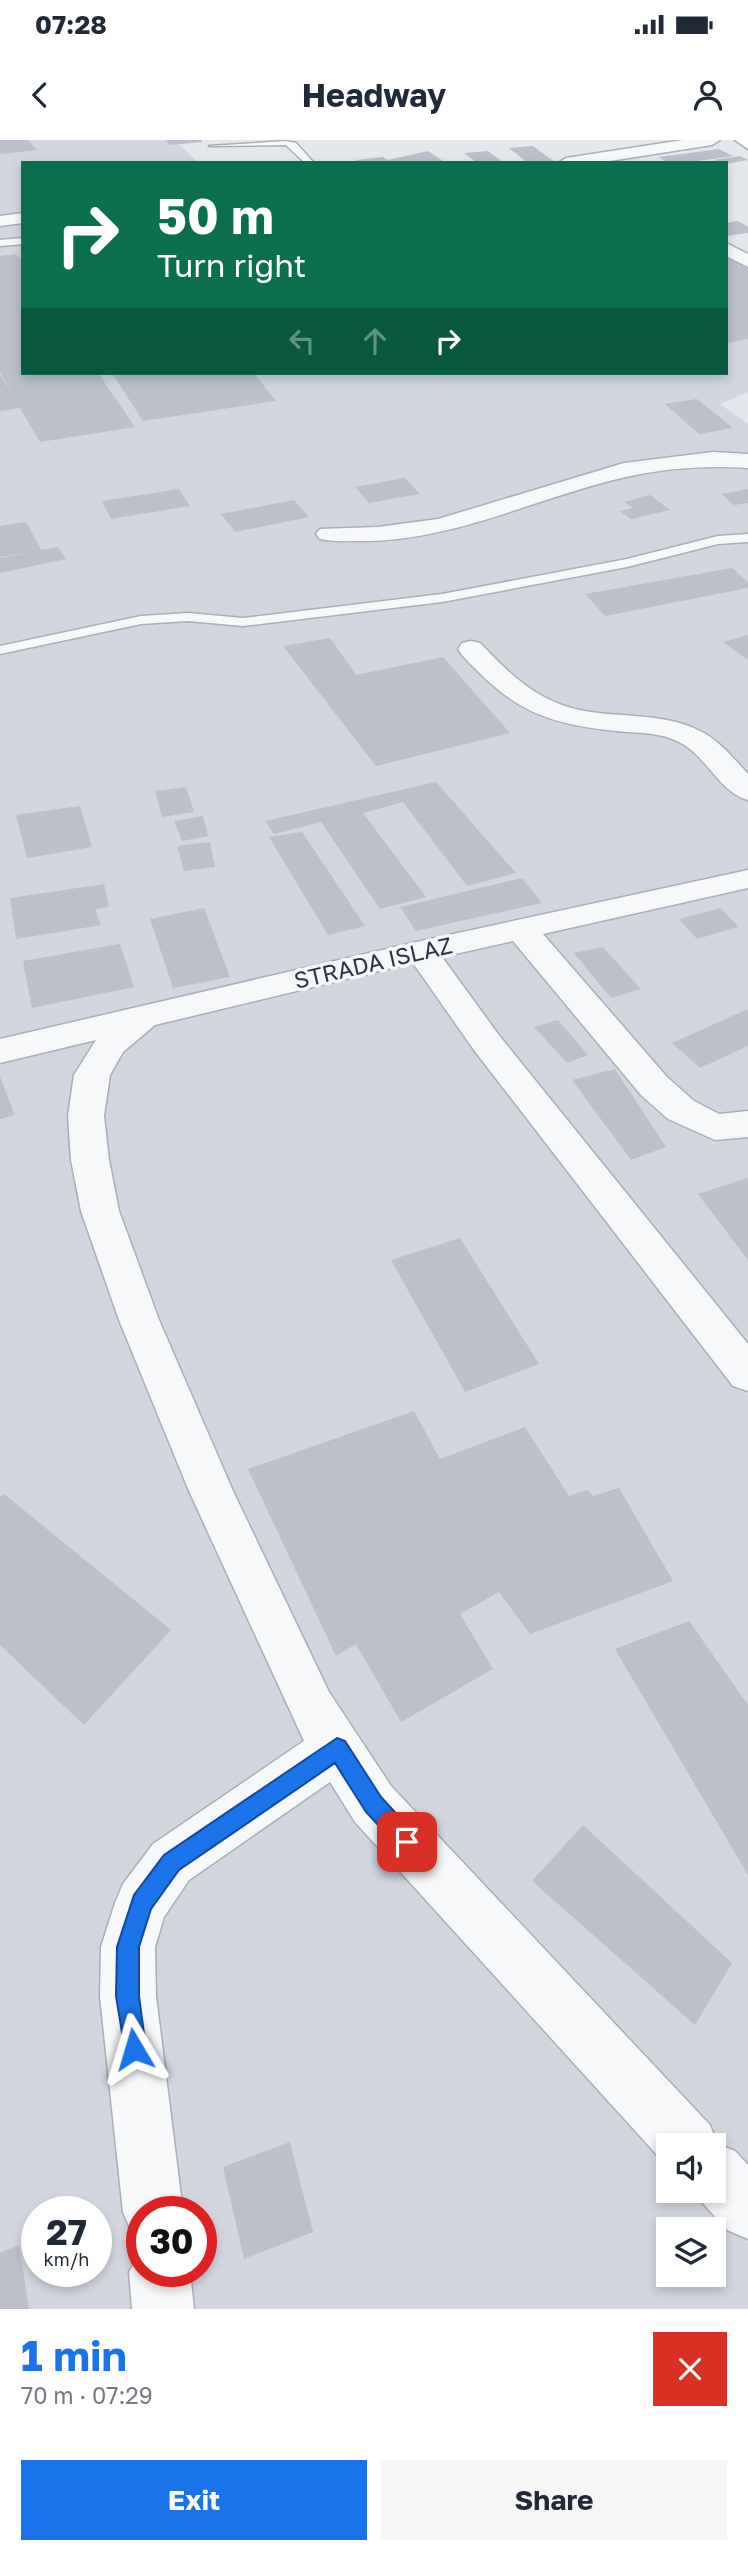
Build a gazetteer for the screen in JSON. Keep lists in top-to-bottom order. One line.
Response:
{"streets":{"street":["STRADA ISLAZ"]},"page":{"status":"07:28","header":"Headway","turn":["50 m","Turn right"],"speed":"27 km/h","limit":"30","heading":["1 min","70 m · 07:29"],"buttons":["Exit","Share"]}}
